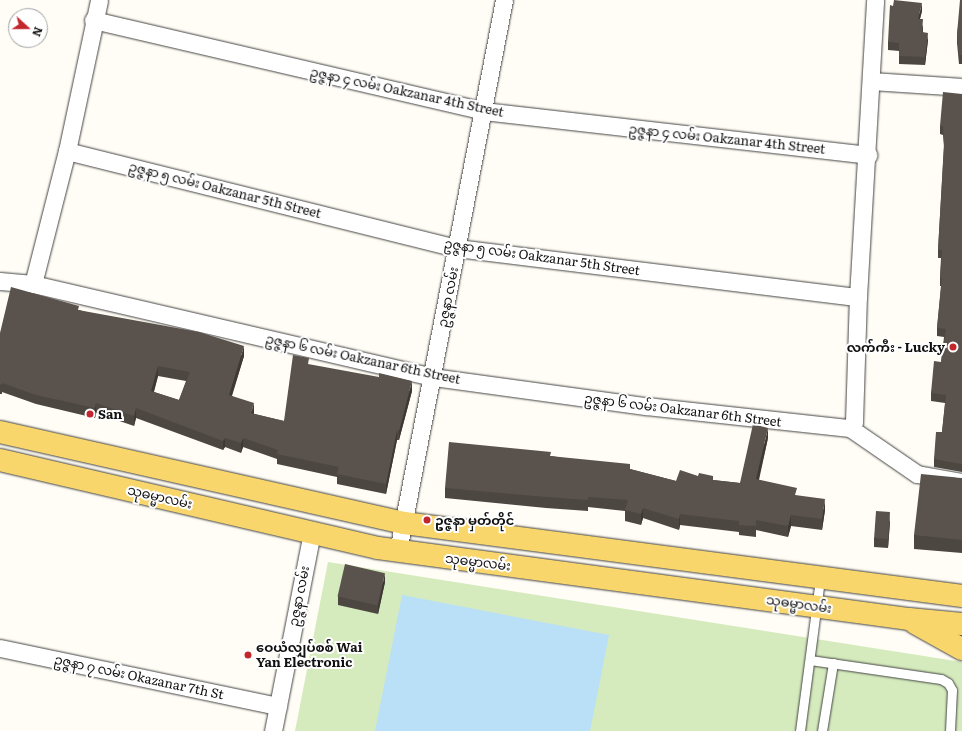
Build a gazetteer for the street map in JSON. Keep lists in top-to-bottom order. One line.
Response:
{"streets":{"main road":["သုဓမ္မာလမ်း"],"street":["ဥဇ္ဇနာ ၄ လမ်း Oakzanar 4th Street","ဥဇ္ဇနာ ၅ လမ်း Oakzanar 5th Street","ဥဇ္ဇနာ လမ်း","ဥဇ္ဇနာ ၆ လမ်း Oakzanar 6th Street","ဥဇ္ဇနာ ၇ လမ်း Okazanar 7th St"]},"crossings":[["ဥဇ္ဇနာ ၄ လမ်း Oakzanar 4th Street","ဥဇ္ဇနာ လမ်း"],["ဥဇ္ဇနာ ၅ လမ်း Oakzanar 5th Street","ဥဇ္ဇနာ လမ်း"],["ဥဇ္ဇနာ လမ်း","ဥဇ္ဇနာ ၆ လမ်း Oakzanar 6th Street"],["ဥဇ္ဇနာ လမ်း","သုဓမ္မာလမ်း"],["ဥဇ္ဇနာ လမ်း","ဥဇ္ဇနာ ၇ လမ်း Okazanar 7th St"]],"places":["လက်ကီး - Lucky","San","ဥဇ္ဇနာ မှတ်တိုင်","ဝေယံလျှပ်စစ် Wai Yan Electronic"],"north":"right"}
